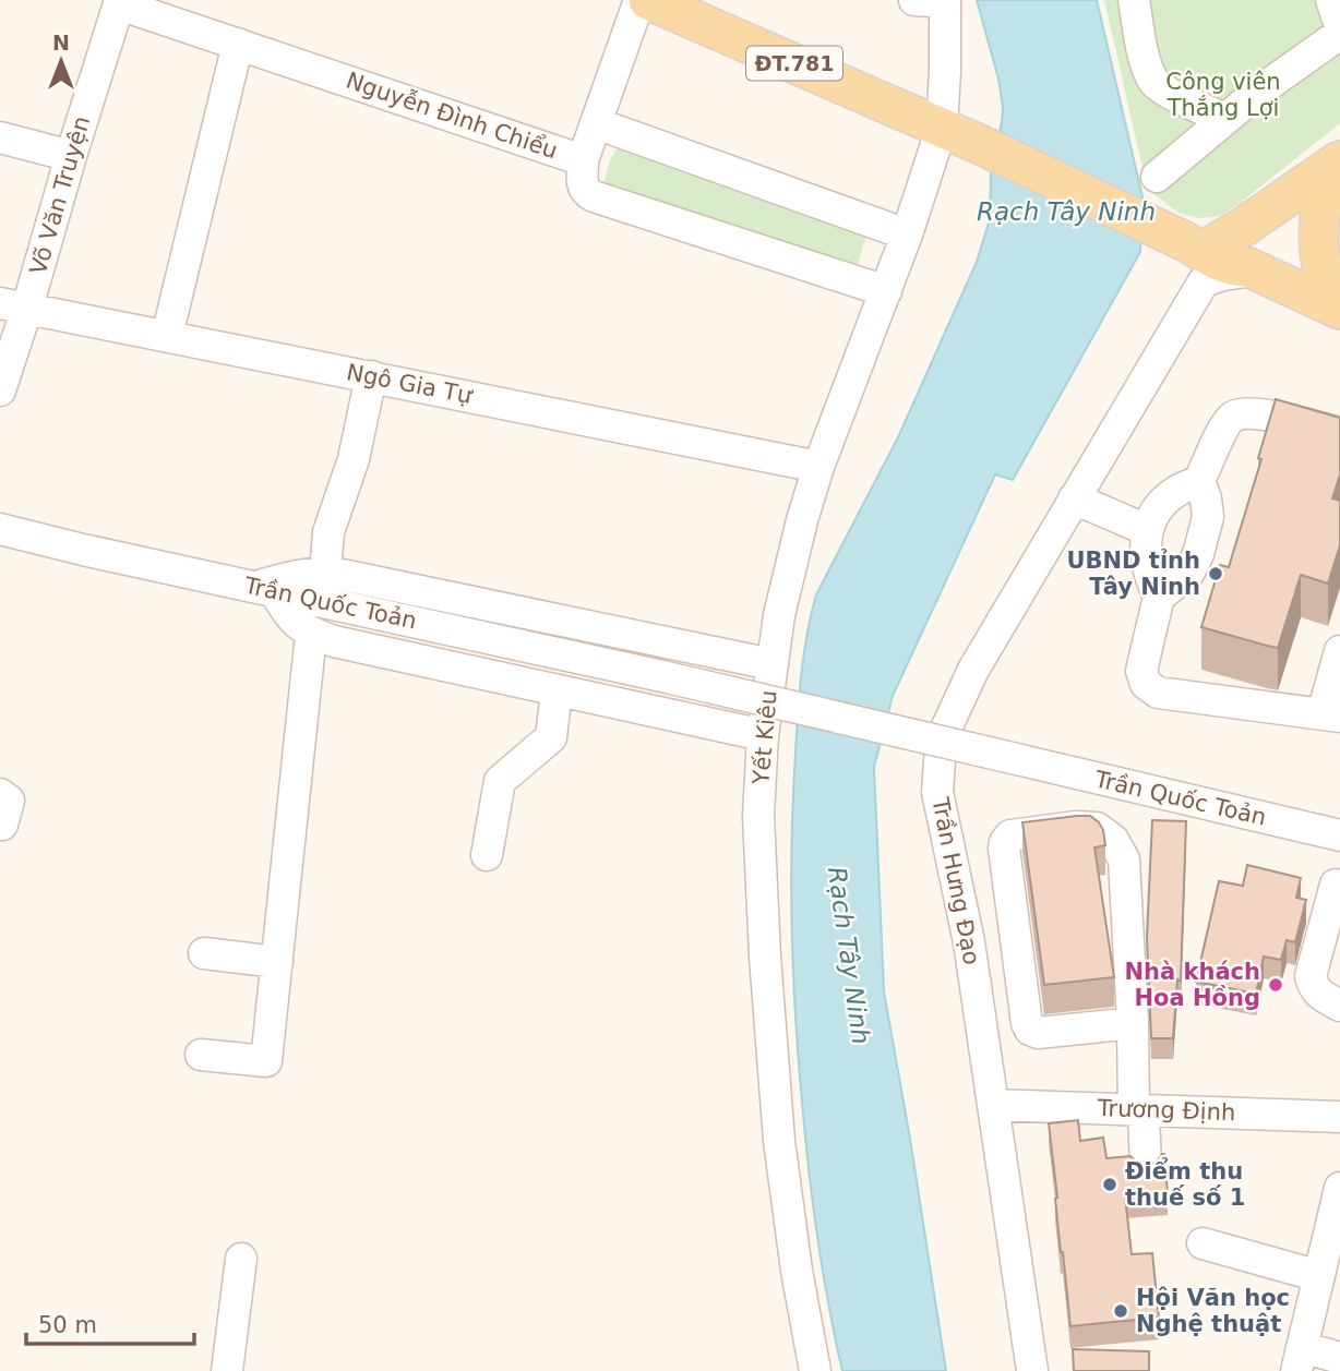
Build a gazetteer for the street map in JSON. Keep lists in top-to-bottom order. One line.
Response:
{"streets":{"main road":["ĐT.781","Trần Hưng Đạo"],"street":["Nguyễn Đình Chiểu","Võ Văn Truyện","Ngô Gia Tự","Trần Quốc Toản","Yết Kiêu","Trương Định"]},"crossings":[["ĐT.781","Yết Kiêu"],["ĐT.781","Trần Hưng Đạo"],["Nguyễn Đình Chiểu","Võ Văn Truyện"],["Nguyễn Đình Chiểu","Yết Kiêu"],["Võ Văn Truyện","Ngô Gia Tự"],["Ngô Gia Tự","Yết Kiêu"],["Trần Hưng Đạo","Trương Định"]],"water":["Rạch Tây Ninh"],"parks":["Công viên Thắng Lợi"],"places":["UBND tỉnh Tây Ninh","Nhà khách Hoa Hồng","Điểm thu thuế số 1","Hội Văn học Nghệ thuật"],"scale_bar":"50 m","north":"top"}
